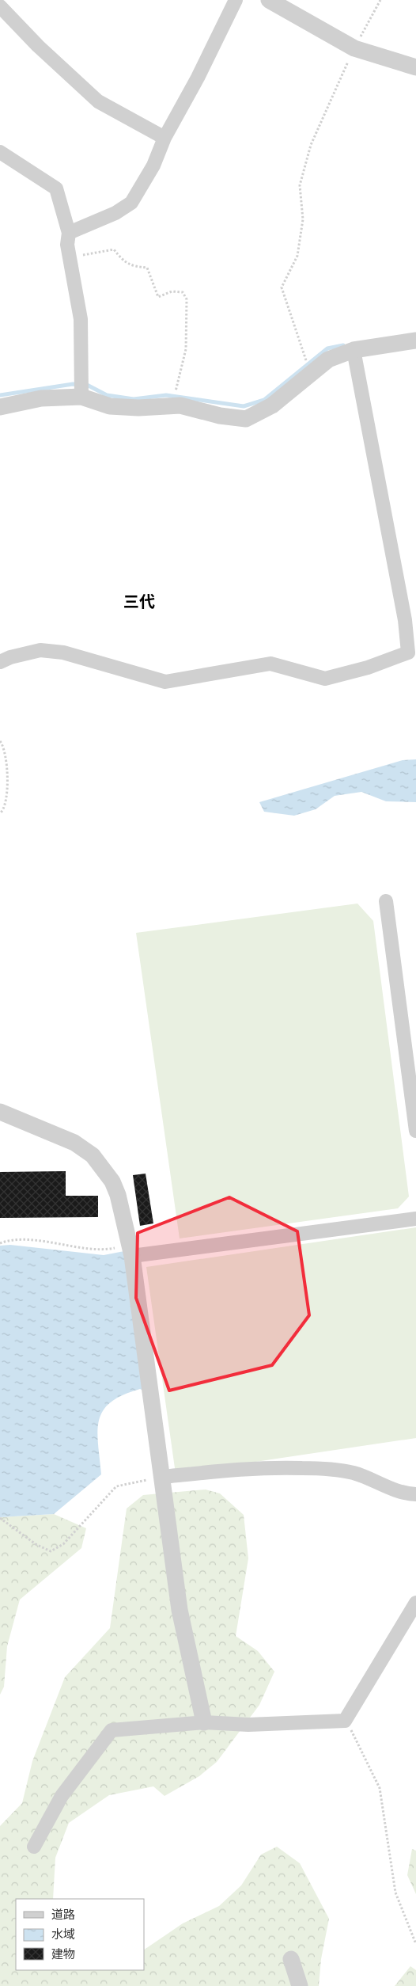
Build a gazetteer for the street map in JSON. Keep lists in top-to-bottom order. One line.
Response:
{"districts":["三代"],"legend":["道路","水域","建物"]}
